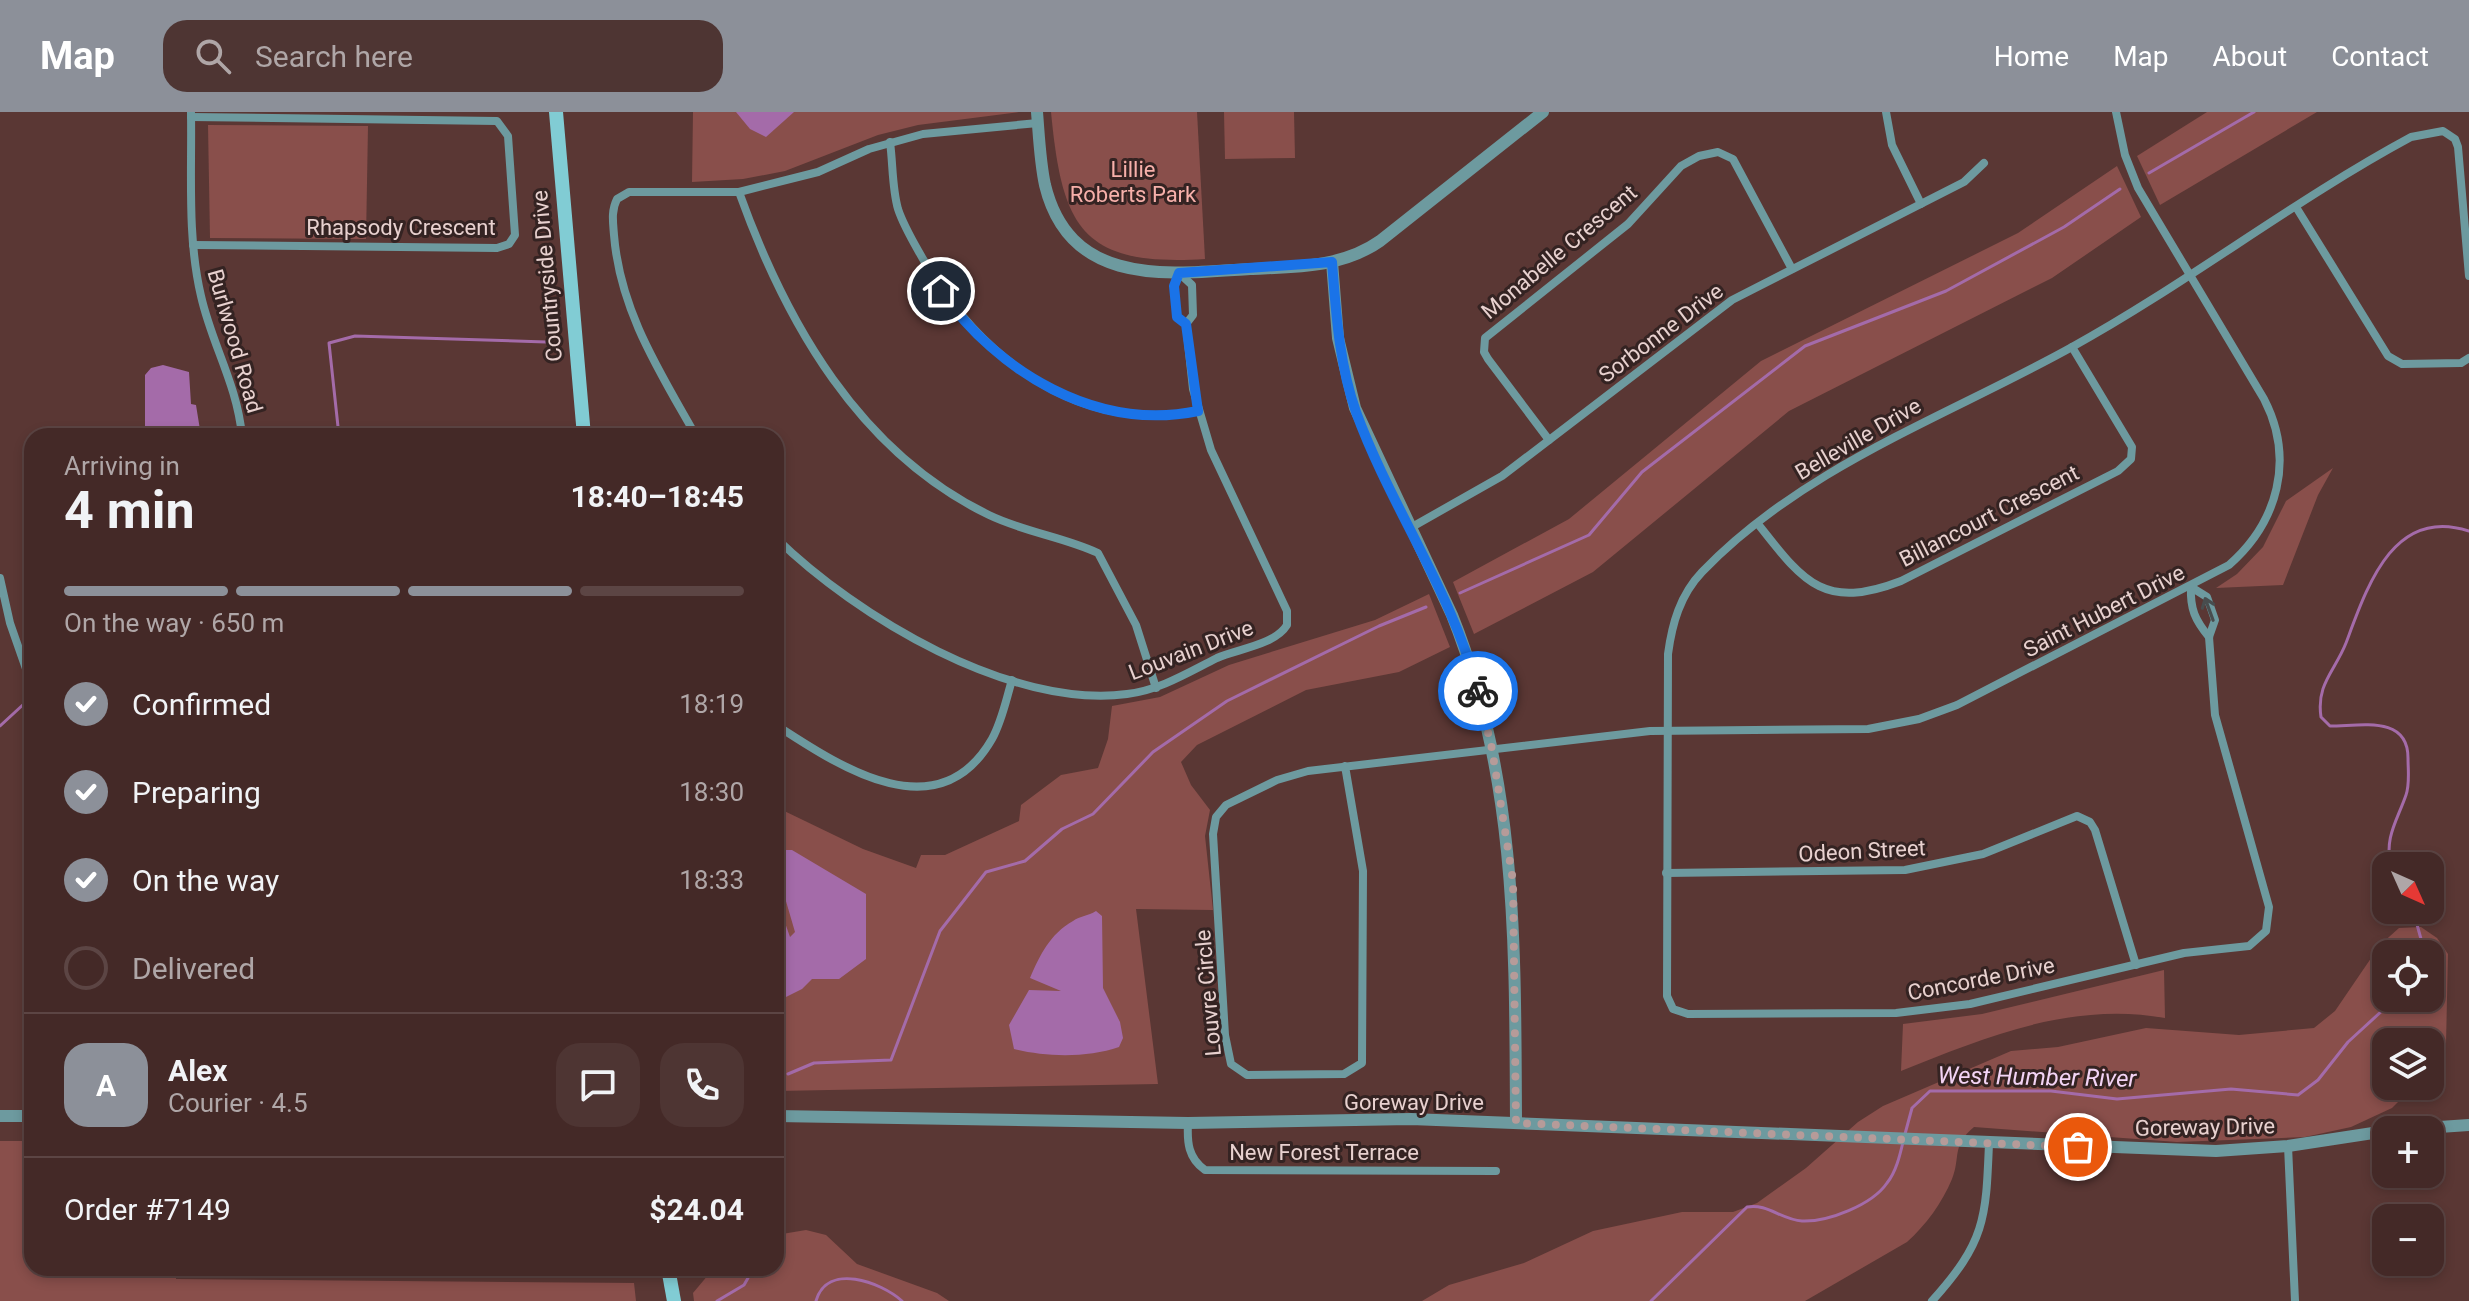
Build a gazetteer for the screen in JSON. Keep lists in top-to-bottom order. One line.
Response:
{"streets":{"main road":["Countryside Drive"],"street":["Rhapsody Crescent","Monabelle Crescent","Sorbonne Drive","Burlwood Road","Belleville Drive","Billancourt Crescent","Saint Hubert Drive","Louvain Drive","Odeon Street","Concorde Drive","Louvre Circle","Goreway Drive","New Forest Terrace"]},"crossings":[["Rhapsody Crescent","Burlwood Road"],["Monabelle Crescent","Sorbonne Drive"],["Belleville Drive","Billancourt Crescent"],["Belleville Drive","Saint Hubert Drive"],["Belleville Drive","Concorde Drive"],["Saint Hubert Drive","Concorde Drive"],["Saint Hubert Drive","Louvre Circle"],["Odeon Street","Concorde Drive"],["Goreway Drive","New Forest Terrace"]],"water":["West Humber River"],"parks":["Lillie Roberts Park"],"north":"bottom right","page":{"header":"Map","search":"Search here","nav":["Home","Map","About","Contact"],"heading":["4 min","Arriving in","18:40–18:45"],"panel":["Alex","Courier · 4.5","Order #7149","$24.04"],"bar":"On the way · 650 m","list":[["Confirmed","18:19"],["Preparing","18:30"],["On the way","18:33"],"Delivered"],"map_buttons":["+","−"],"round":"A"}}
